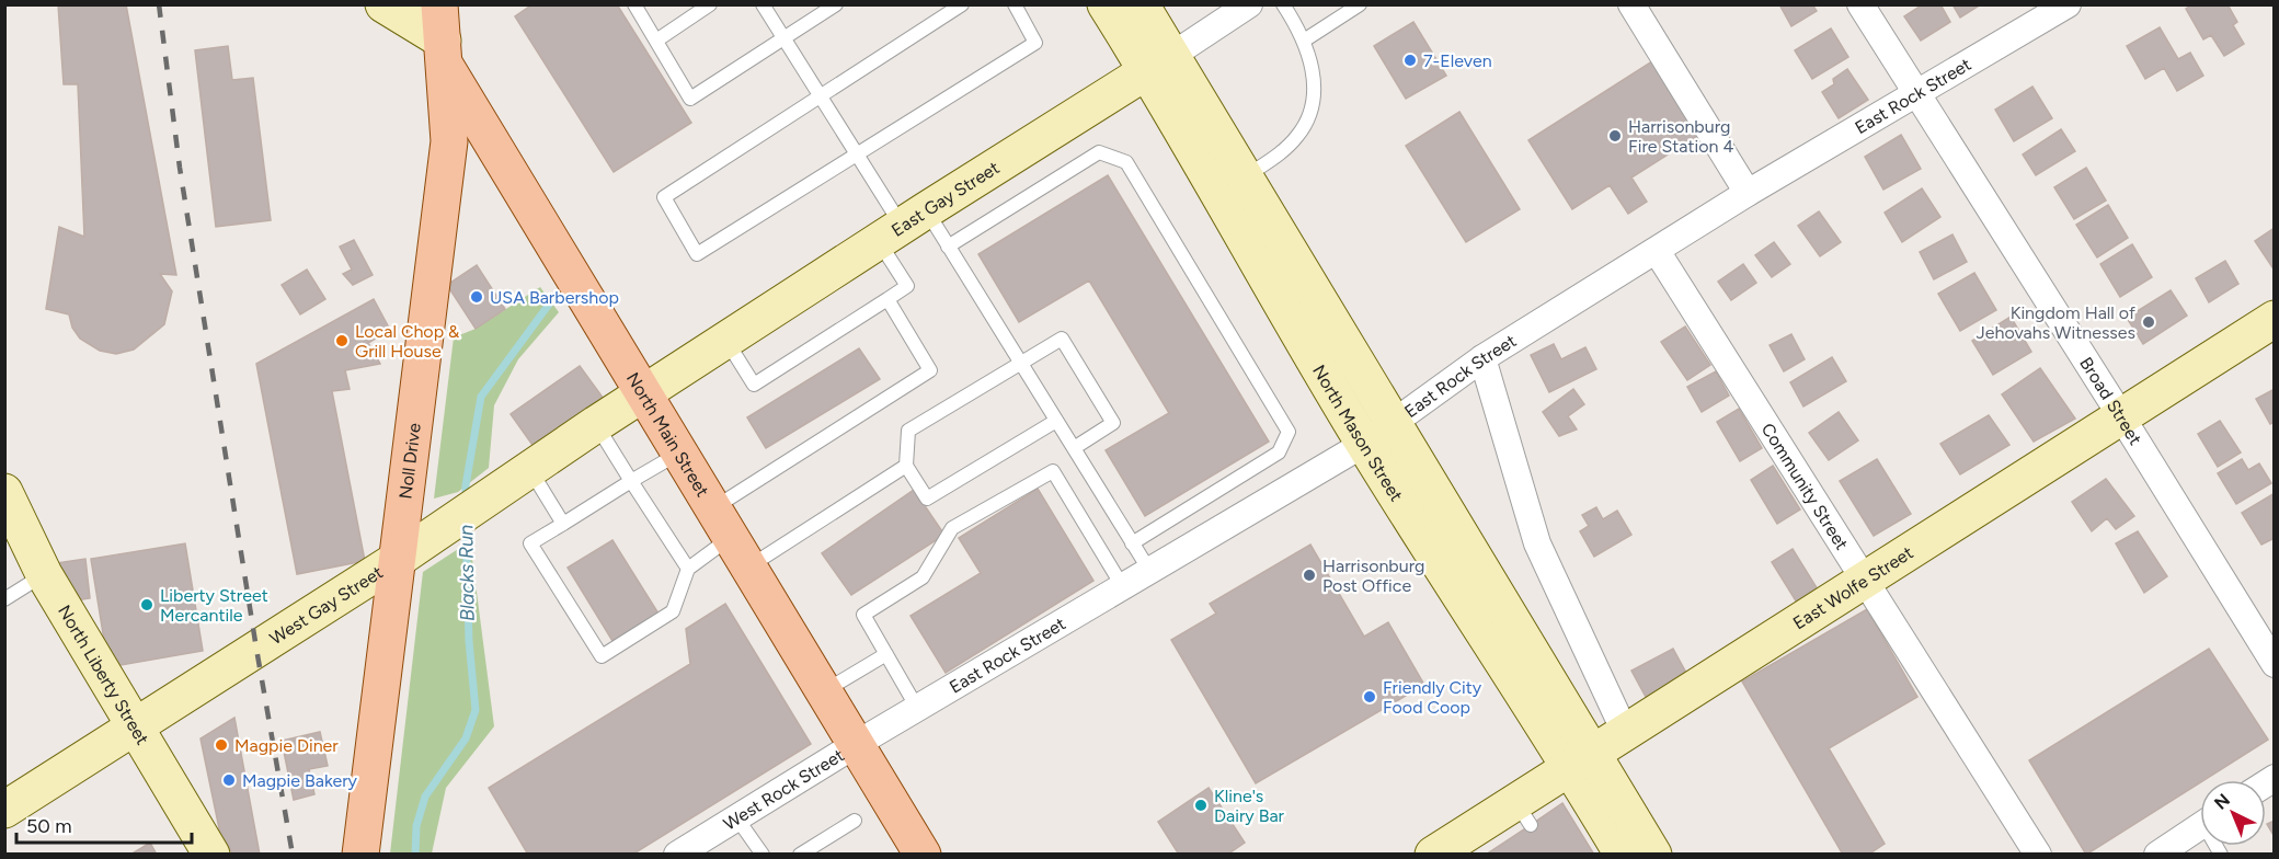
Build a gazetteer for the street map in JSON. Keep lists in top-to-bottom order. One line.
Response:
{"streets":{"main road":["North Main Street","Noll Drive"],"street":["East Rock Street","East Gay Street","Broad Street","North Mason Street","Community Street","East Wolfe Street","West Gay Street","North Liberty Street","West Rock Street"]},"crossings":[["East Rock Street","Broad Street"],["East Rock Street","North Mason Street"],["East Rock Street","North Main Street"],["East Rock Street","Community Street"],["East Rock Street","West Rock Street"],["East Gay Street","North Mason Street"],["East Gay Street","North Main Street"],["East Gay Street","West Gay Street"],["Broad Street","East Wolfe Street"],["North Mason Street","East Wolfe Street"],["North Main Street","Noll Drive"],["North Main Street","West Gay Street"],["North Main Street","West Rock Street"],["Noll Drive","West Gay Street"],["Community Street","East Wolfe Street"],["West Gay Street","North Liberty Street"]],"water":["Blacks Run"],"places":["7-Eleven","Harrisonburg Fire Station 4","USA Barbershop","Kingdom Hall of Jehovahs Witnesses","Local Chop & Grill House","Harrisonburg Post Office","Liberty Street Mercantile","Friendly City Food Coop","Magpie Diner","Magpie Bakery","Kline's Dairy Bar"],"scale_bar":"50 m","north":"top left"}
